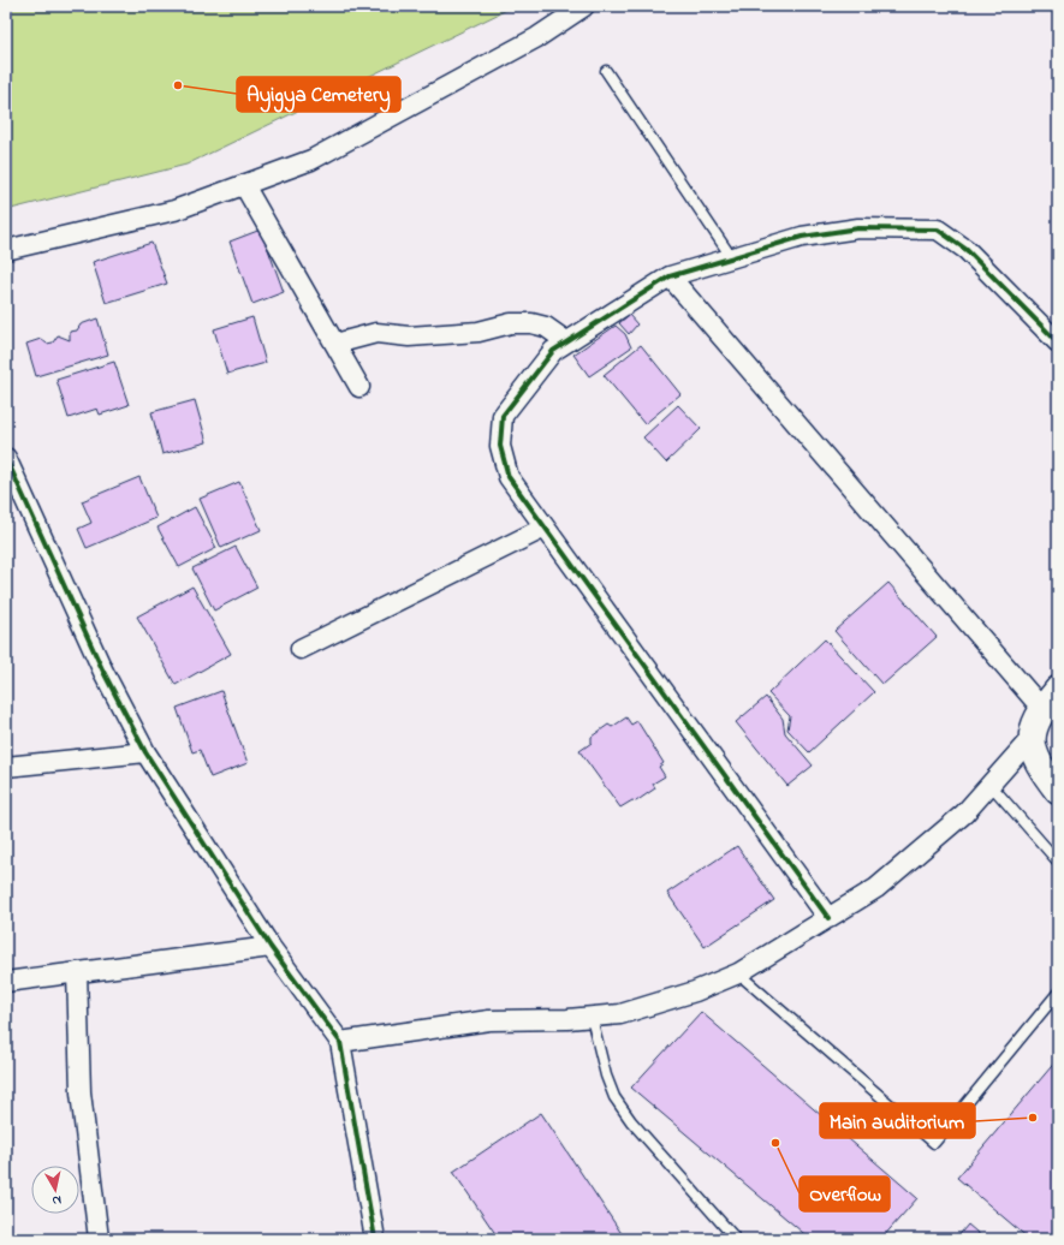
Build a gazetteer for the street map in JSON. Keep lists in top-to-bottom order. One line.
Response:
{"places":["Ayigya Cemetery","Main auditorium","Overflow"],"north":"bottom"}
